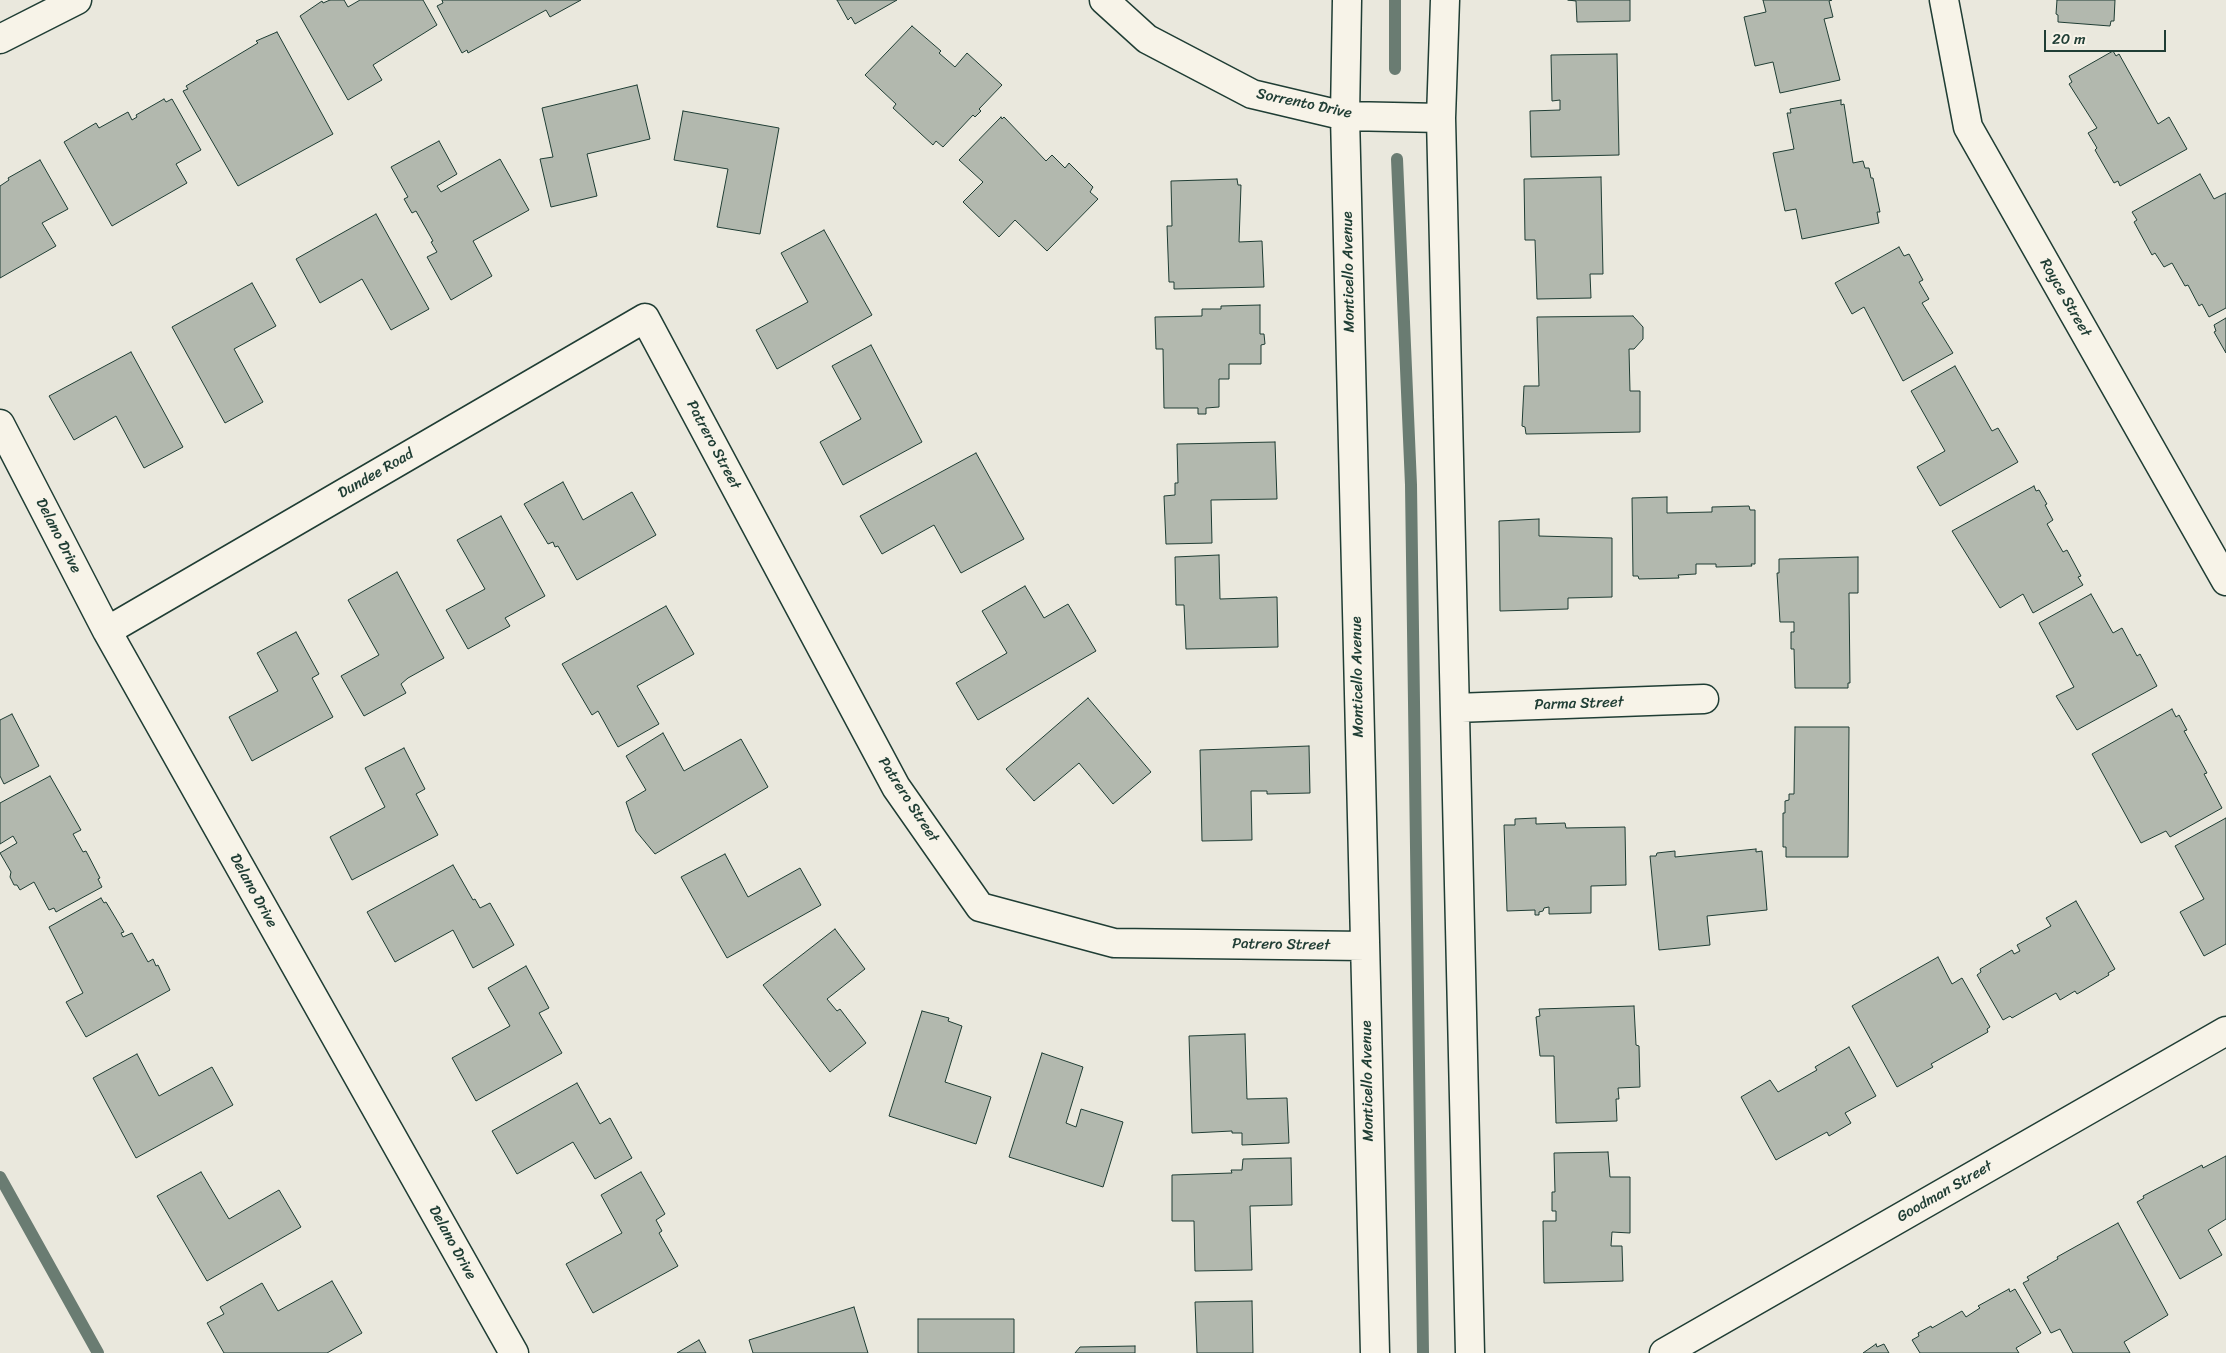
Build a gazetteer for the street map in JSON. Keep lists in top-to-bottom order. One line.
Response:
{"streets":{"street":["Sorrento Drive","Monticello Avenue","Royce Street","Patrero Street","Dundee Road","Delano Drive","Parma Street","Goodman Street"]},"crossings":[["Sorrento Drive","Monticello Avenue"],["Monticello Avenue","Patrero Street"],["Patrero Street","Dundee Road"],["Dundee Road","Delano Drive"]],"scale_bar":"20 m"}
